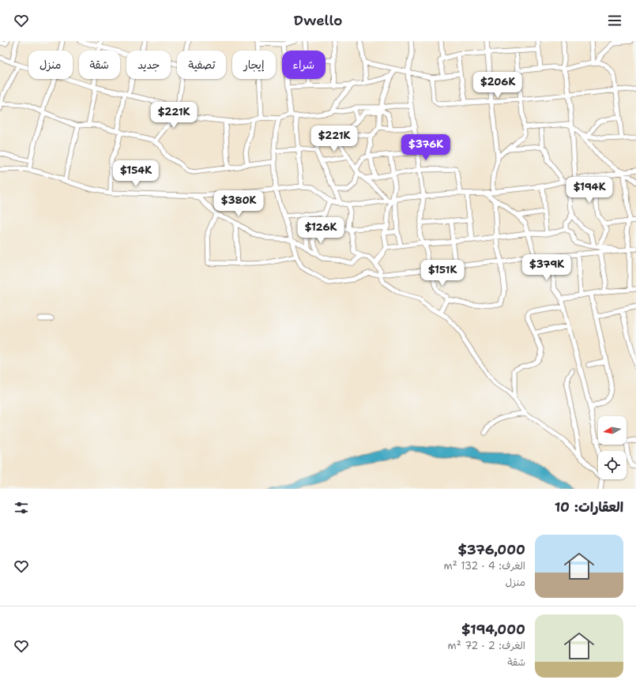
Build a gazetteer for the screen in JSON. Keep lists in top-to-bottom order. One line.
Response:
{"north":"left","page":{"header":"Dwello","chip":["شراء","إيجار","تصفية","جديد","شقة","منزل"],"price":["$206K","$221K","$221K","$376K","$154K","$194K","$380K","$126K","$379K","$151K"],"heading":"العقارات: 10","list":[{"name":"$376,000","note":"الغرف: 4 · 132 m² · منزل"},{"name":"$194,000","note":"الغرف: 2 · 72 m² · شقة"}]}}
